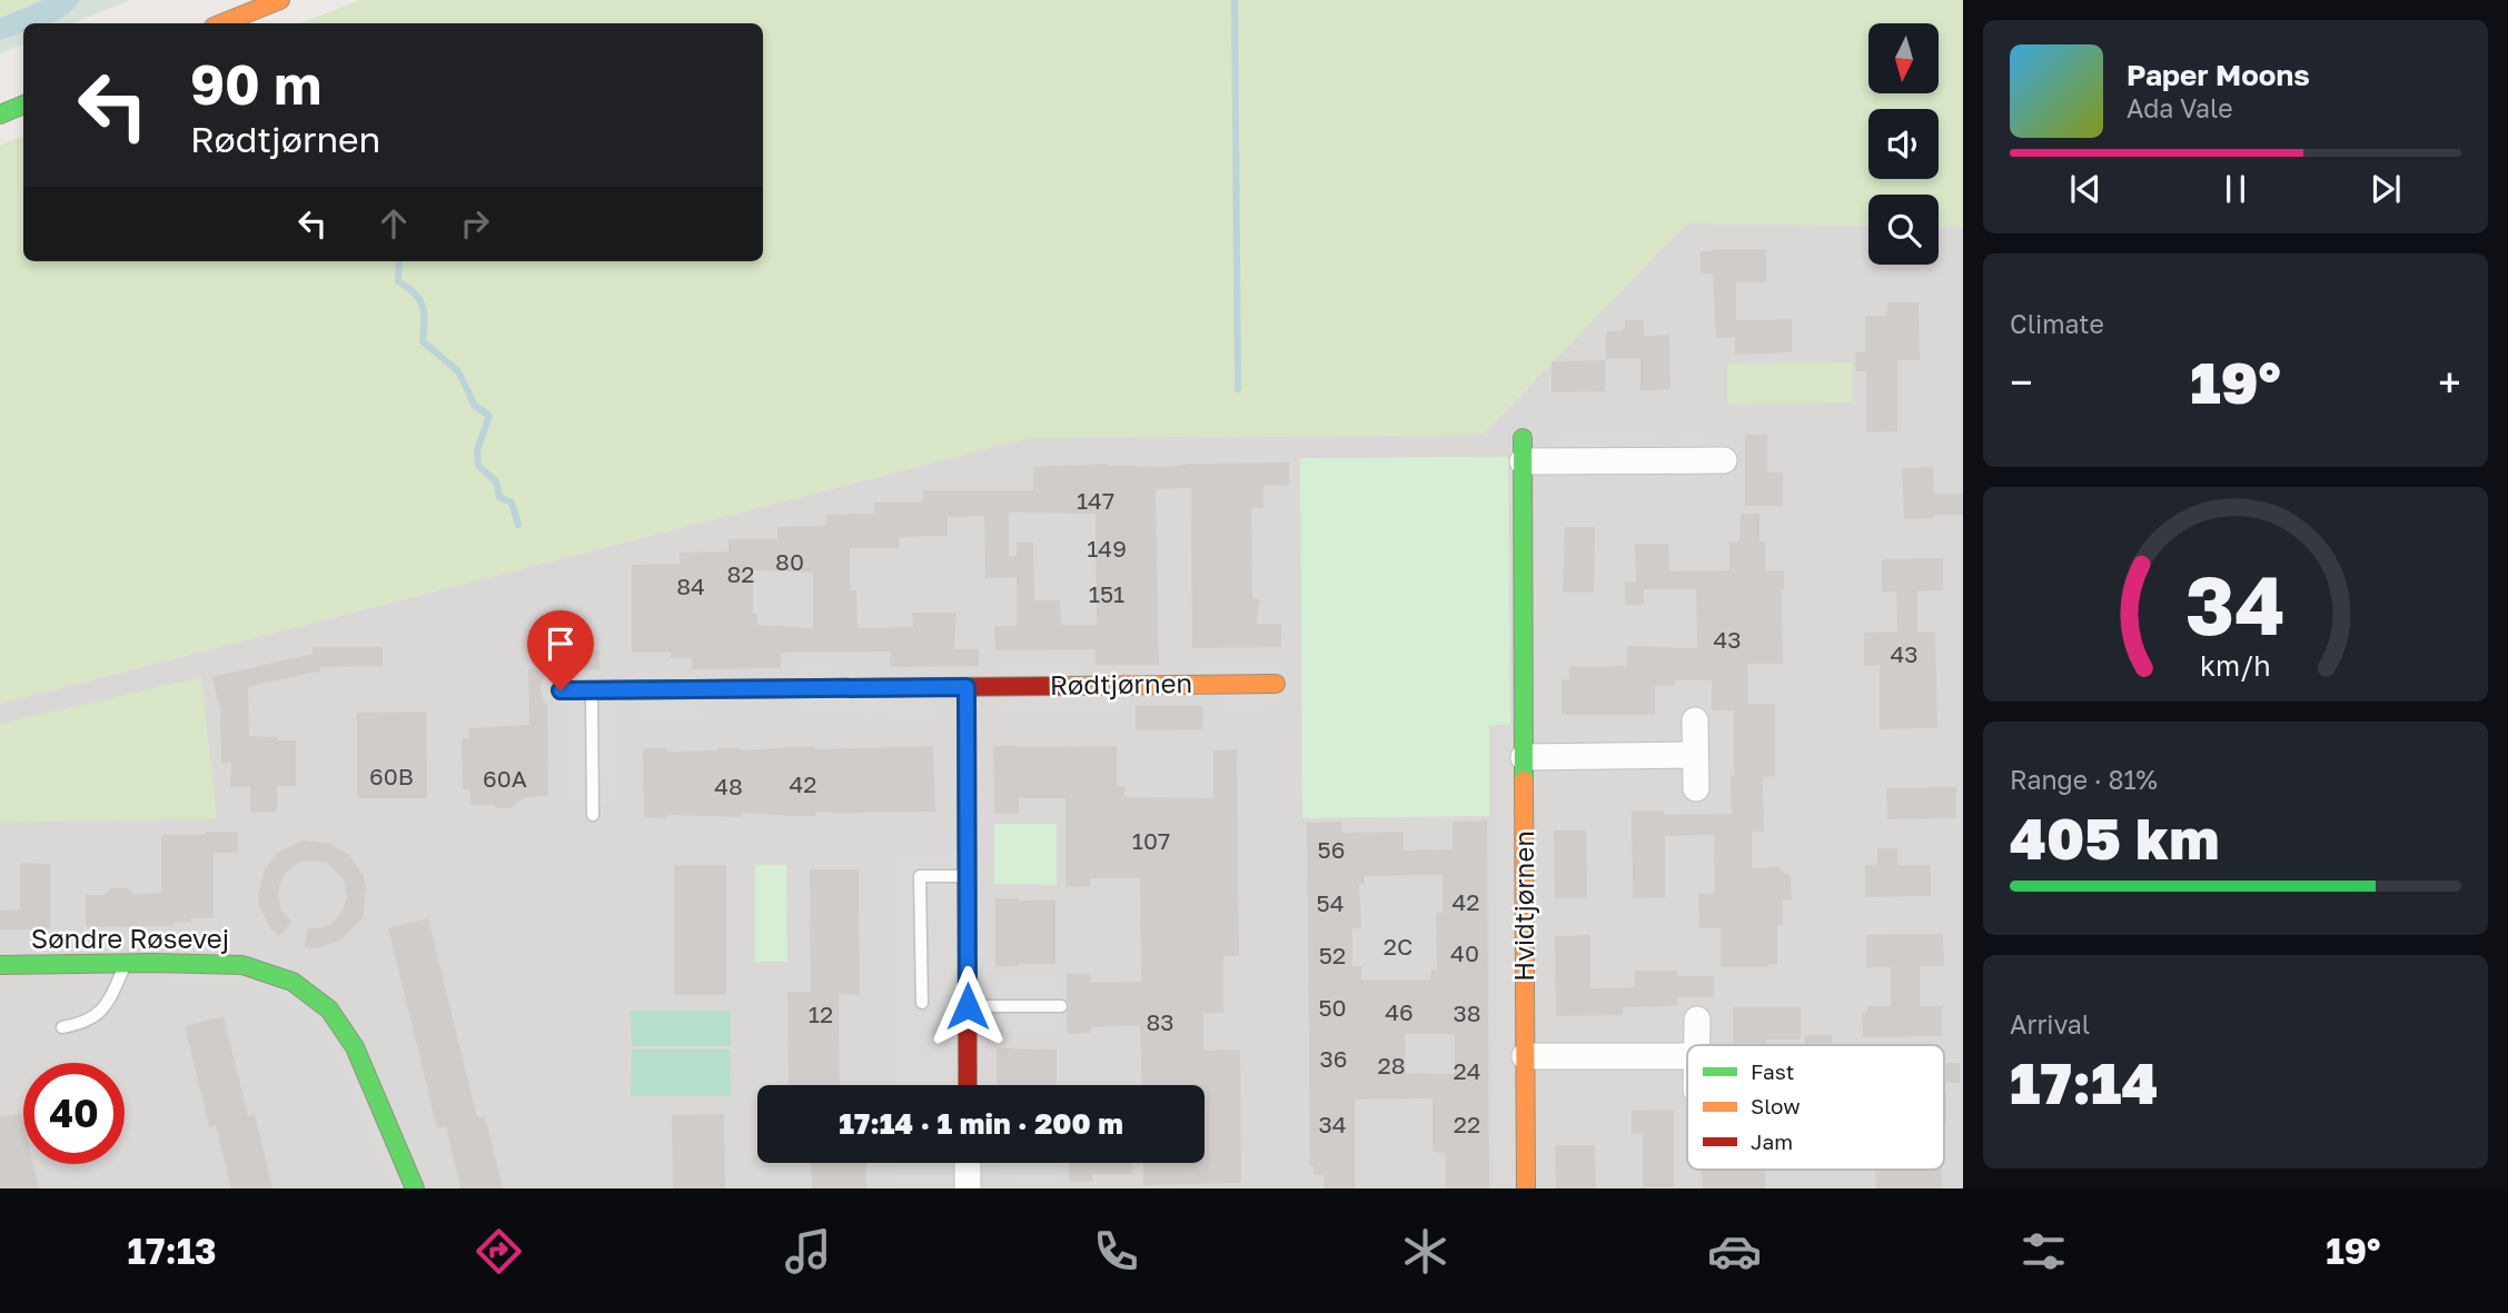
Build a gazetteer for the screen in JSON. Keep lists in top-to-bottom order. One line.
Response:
{"streets":{"street":["Rødtjørnen","Hvidtjørnen","Søndre Røsevej"]},"house_numbers":["147","149","80","82","84","151","43","43","60B","60A","42","48","107","56","42","54","2C","40","52","50","46","38","12","83","36","28","24","34","22"],"legend":["Fast","Slow","Jam"],"north":"bottom","page":{"turn":["90 m","Rødtjørnen"],"song":["Paper Moons","Ada Vale"],"tile":["Climate",["Range · 81%","405 km"],["Arrival","17:14"]],"heat":["−","19°","+"],"limit":"40","trip":"17:14 · 1 min · 200 m","tabs":["17:13","19°"],"gauge":["34","km/h"]}}
